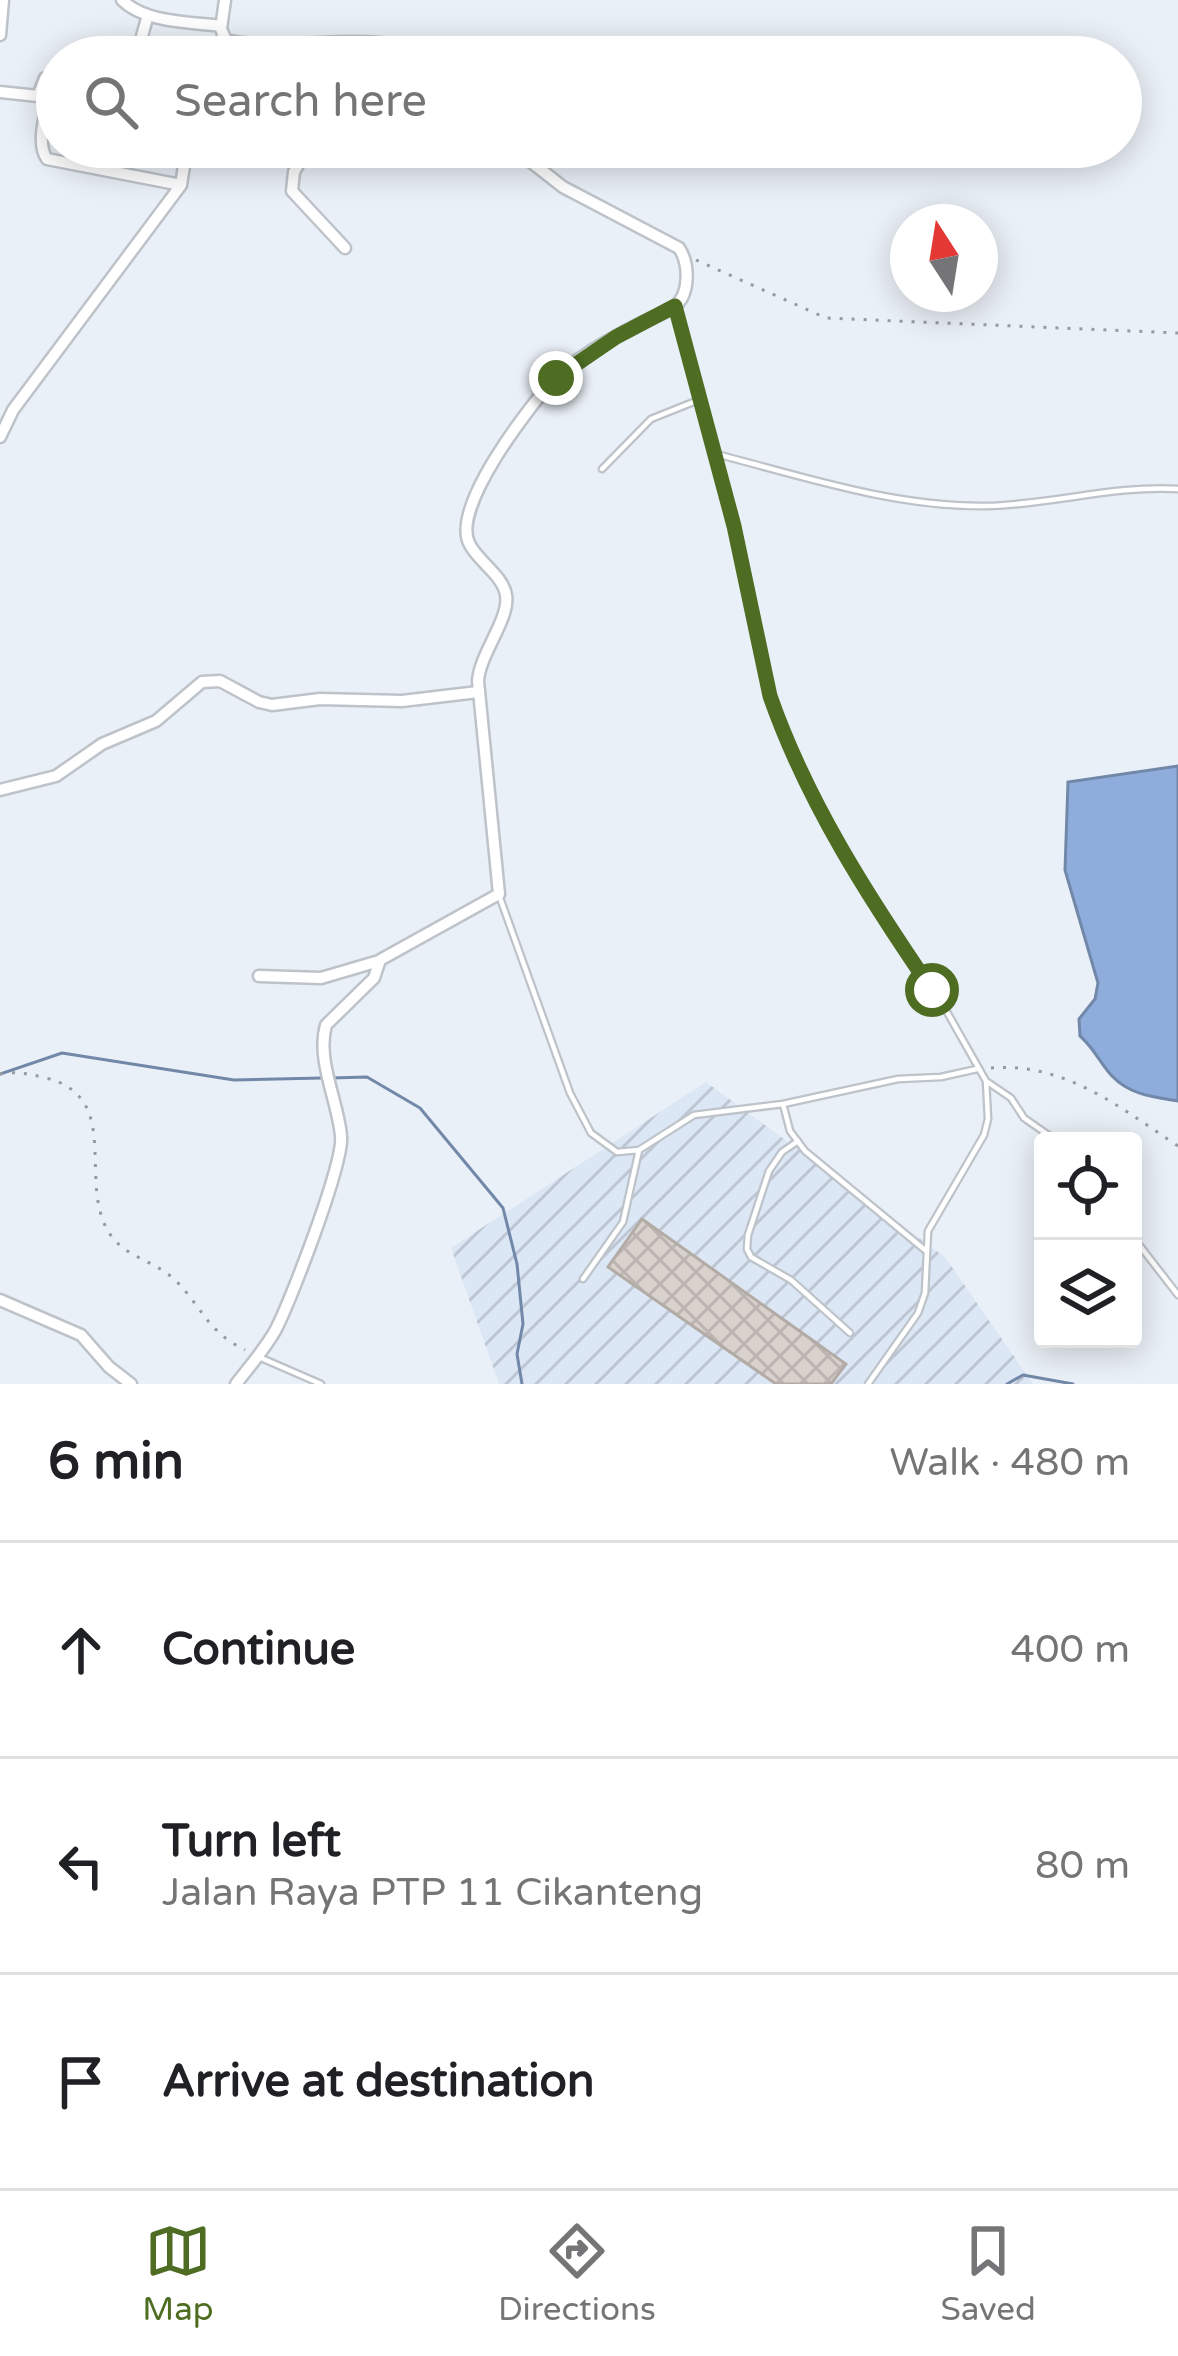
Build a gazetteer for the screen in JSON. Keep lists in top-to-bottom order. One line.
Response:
{"north":"top","page":{"search":"Search here","heading":["6 min","Walk · 480 m"],"list":[["Continue","400 m"],["Turn left","Jalan Raya PTP 11 Cikanteng","80 m"],"Arrive at destination"],"nav":["Map","Directions","Saved"]}}
